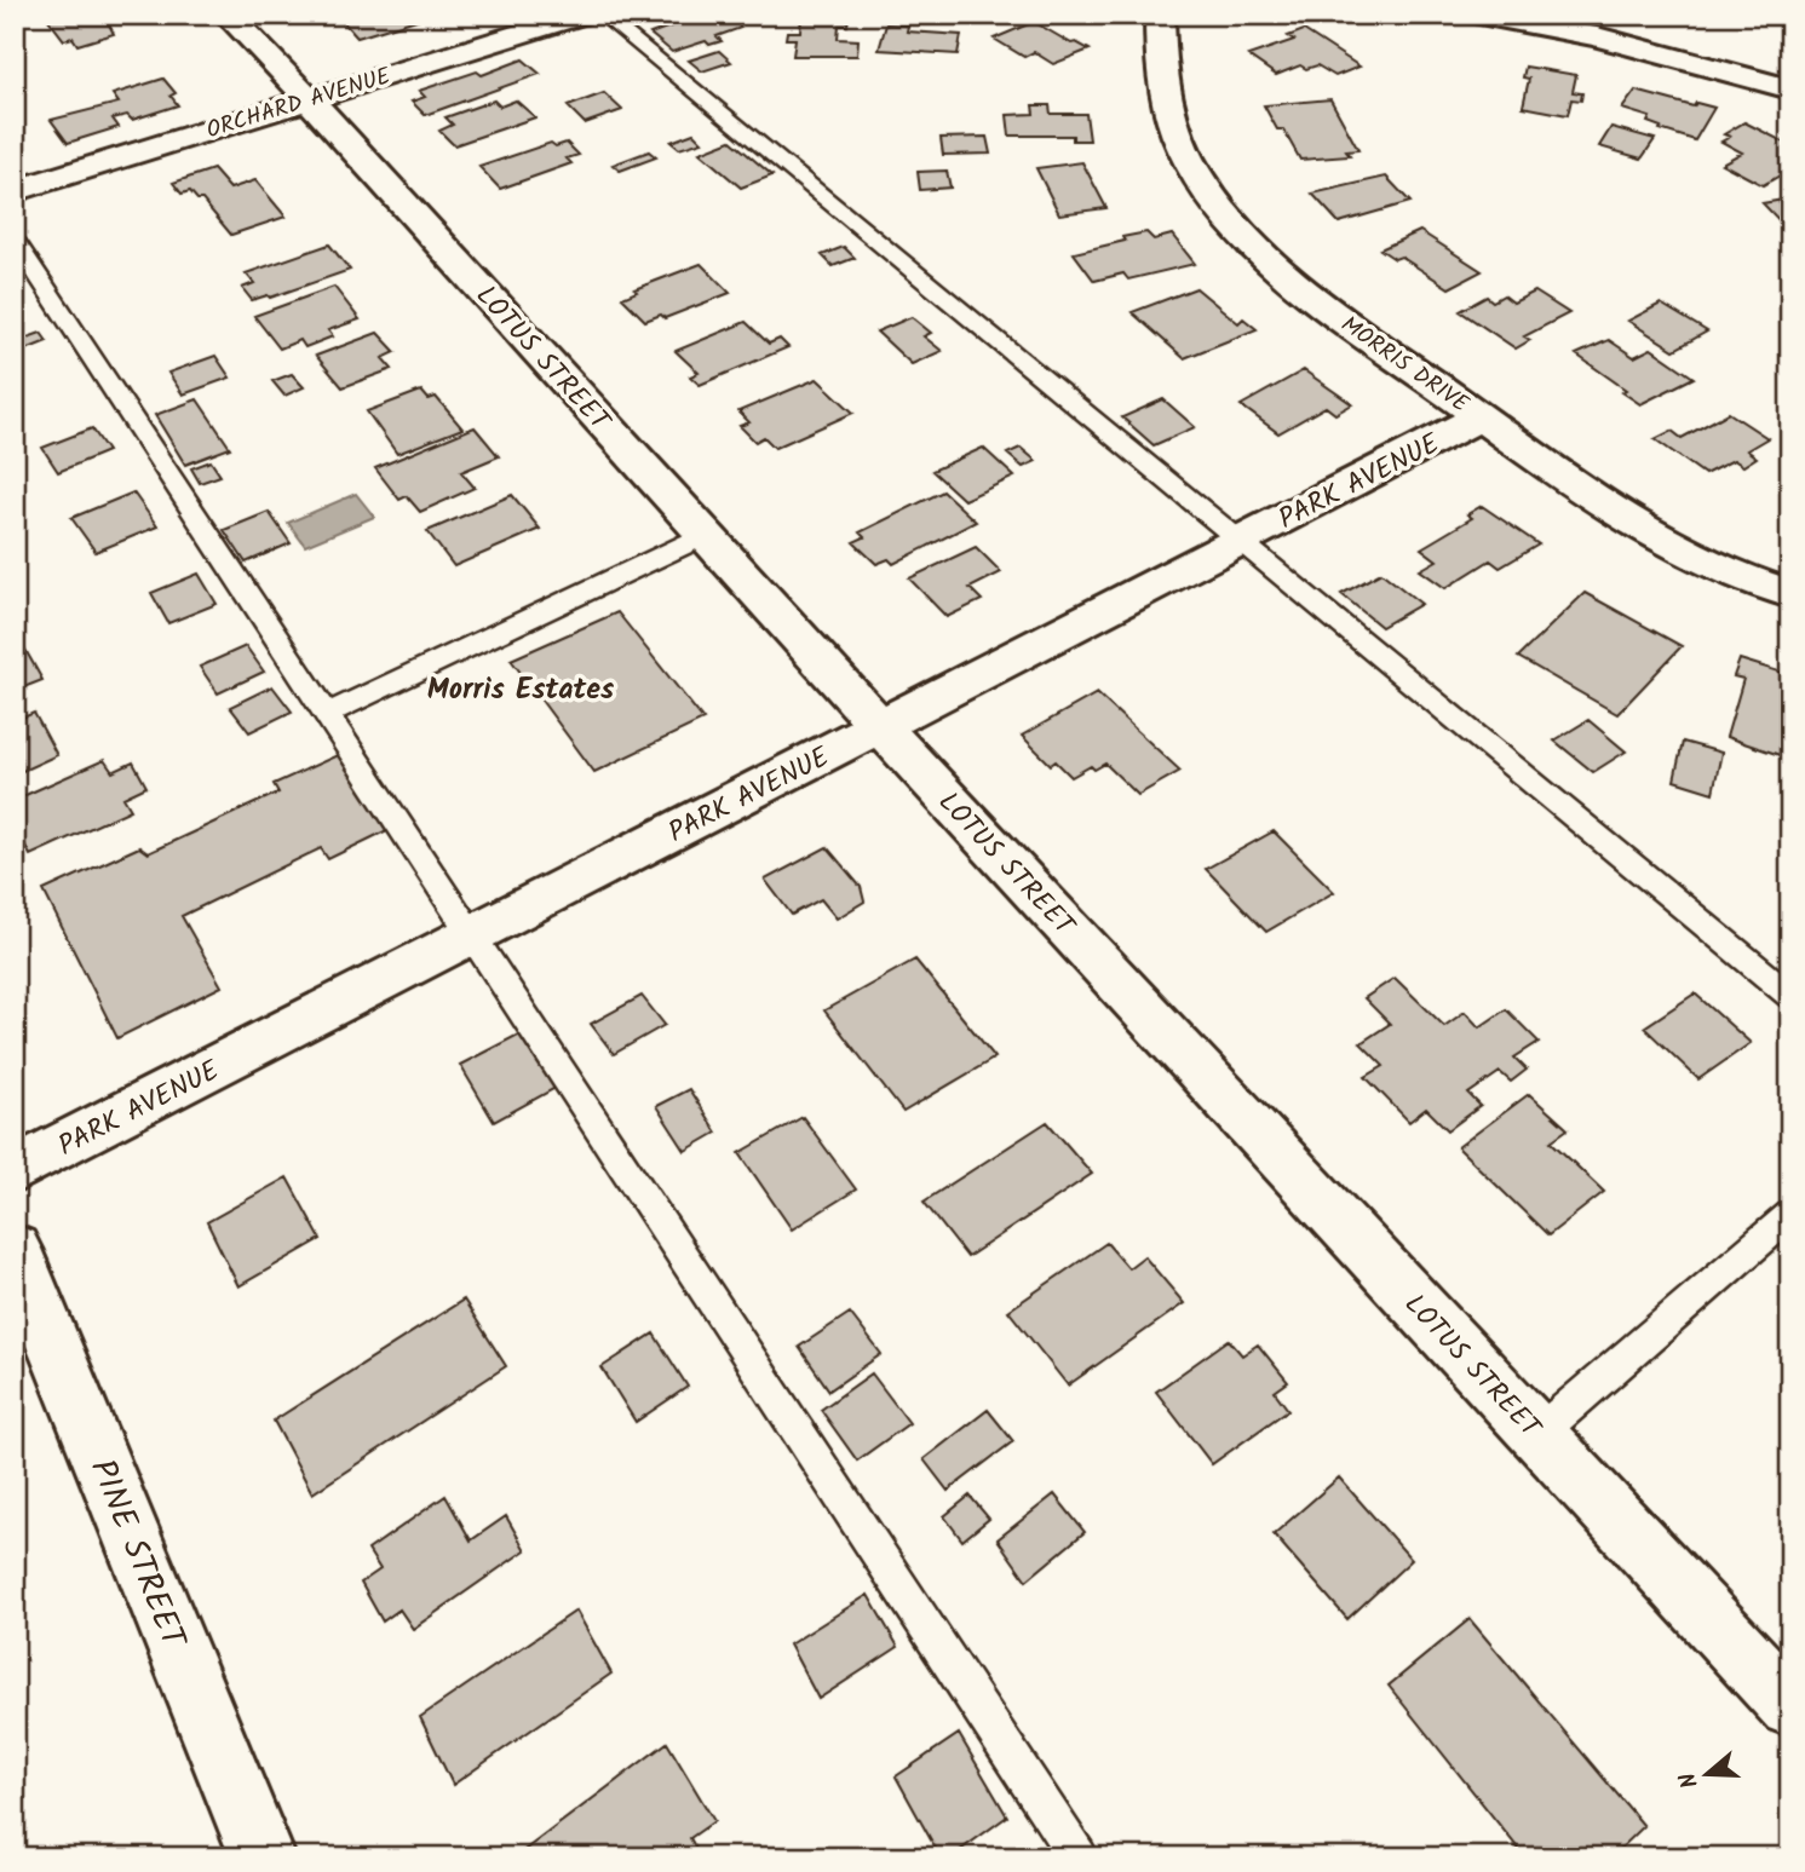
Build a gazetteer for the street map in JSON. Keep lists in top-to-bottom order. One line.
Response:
{"streets":{"street":["ORCHARD AVENUE","LOTUS STREET","MORRIS DRIVE","PARK AVENUE","PINE STREET"]},"crossings":[["ORCHARD AVENUE","LOTUS STREET"],["LOTUS STREET","PARK AVENUE"],["MORRIS DRIVE","PARK AVENUE"]],"districts":["Morris Estates"],"north":"left"}
